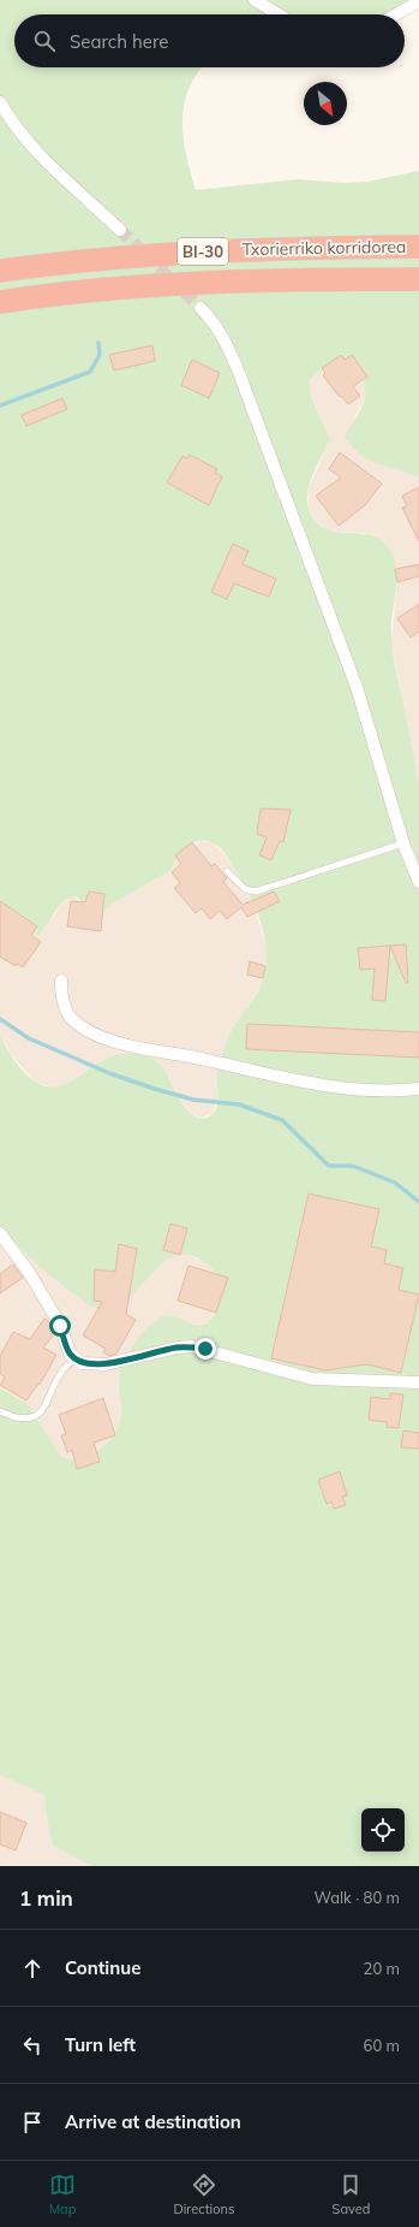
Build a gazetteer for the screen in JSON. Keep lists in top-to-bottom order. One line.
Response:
{"streets":{"highway":["Txorierriko korridorea","BI-30"]},"north":"bottom right","page":{"search":"Search here","heading":["1 min","Walk · 80 m"],"list":[["Continue","20 m"],["Turn left","60 m"],"Arrive at destination"],"nav":["Map","Directions","Saved"]}}
